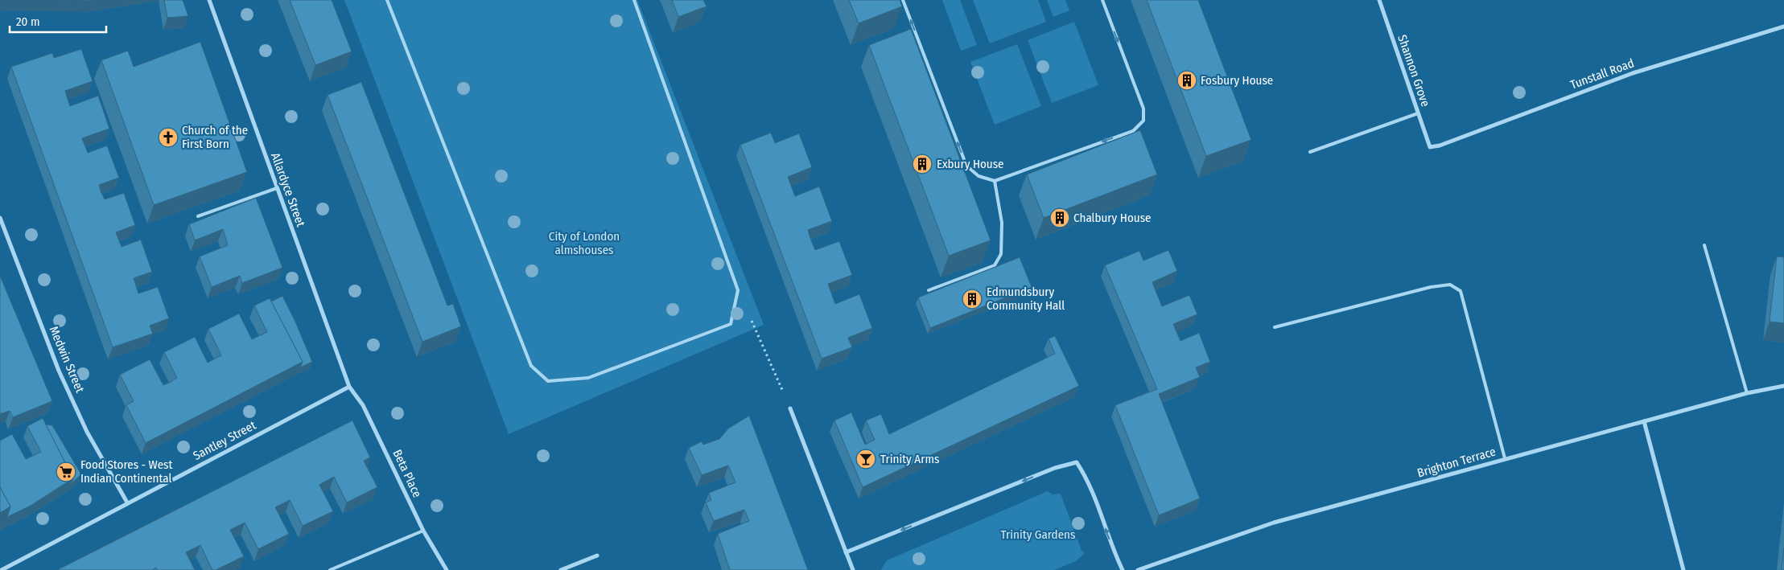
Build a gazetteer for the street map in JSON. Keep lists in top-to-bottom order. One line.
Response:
{"streets":{"street":["Shannon Grove","Tunstall Road","Allardyce Street","Medwin Street","Santley Street","Brighton Terrace","Beta Place"]},"crossings":[["Shannon Grove","Tunstall Road"],["Allardyce Street","Santley Street"],["Allardyce Street","Beta Place"],["Medwin Street","Santley Street"],["Santley Street","Beta Place"]],"parks":["City of London almshouses","Trinity Gardens"],"places":{"building":["Fosbury House","Exbury House","Chalbury House","Edmundsbury Community Hall"],"church":["Church of the First Born"],"bar":["Trinity Arms"],"supermarket":["Food Stores - West Indian Continental"]},"scale_bar":"20 m"}
